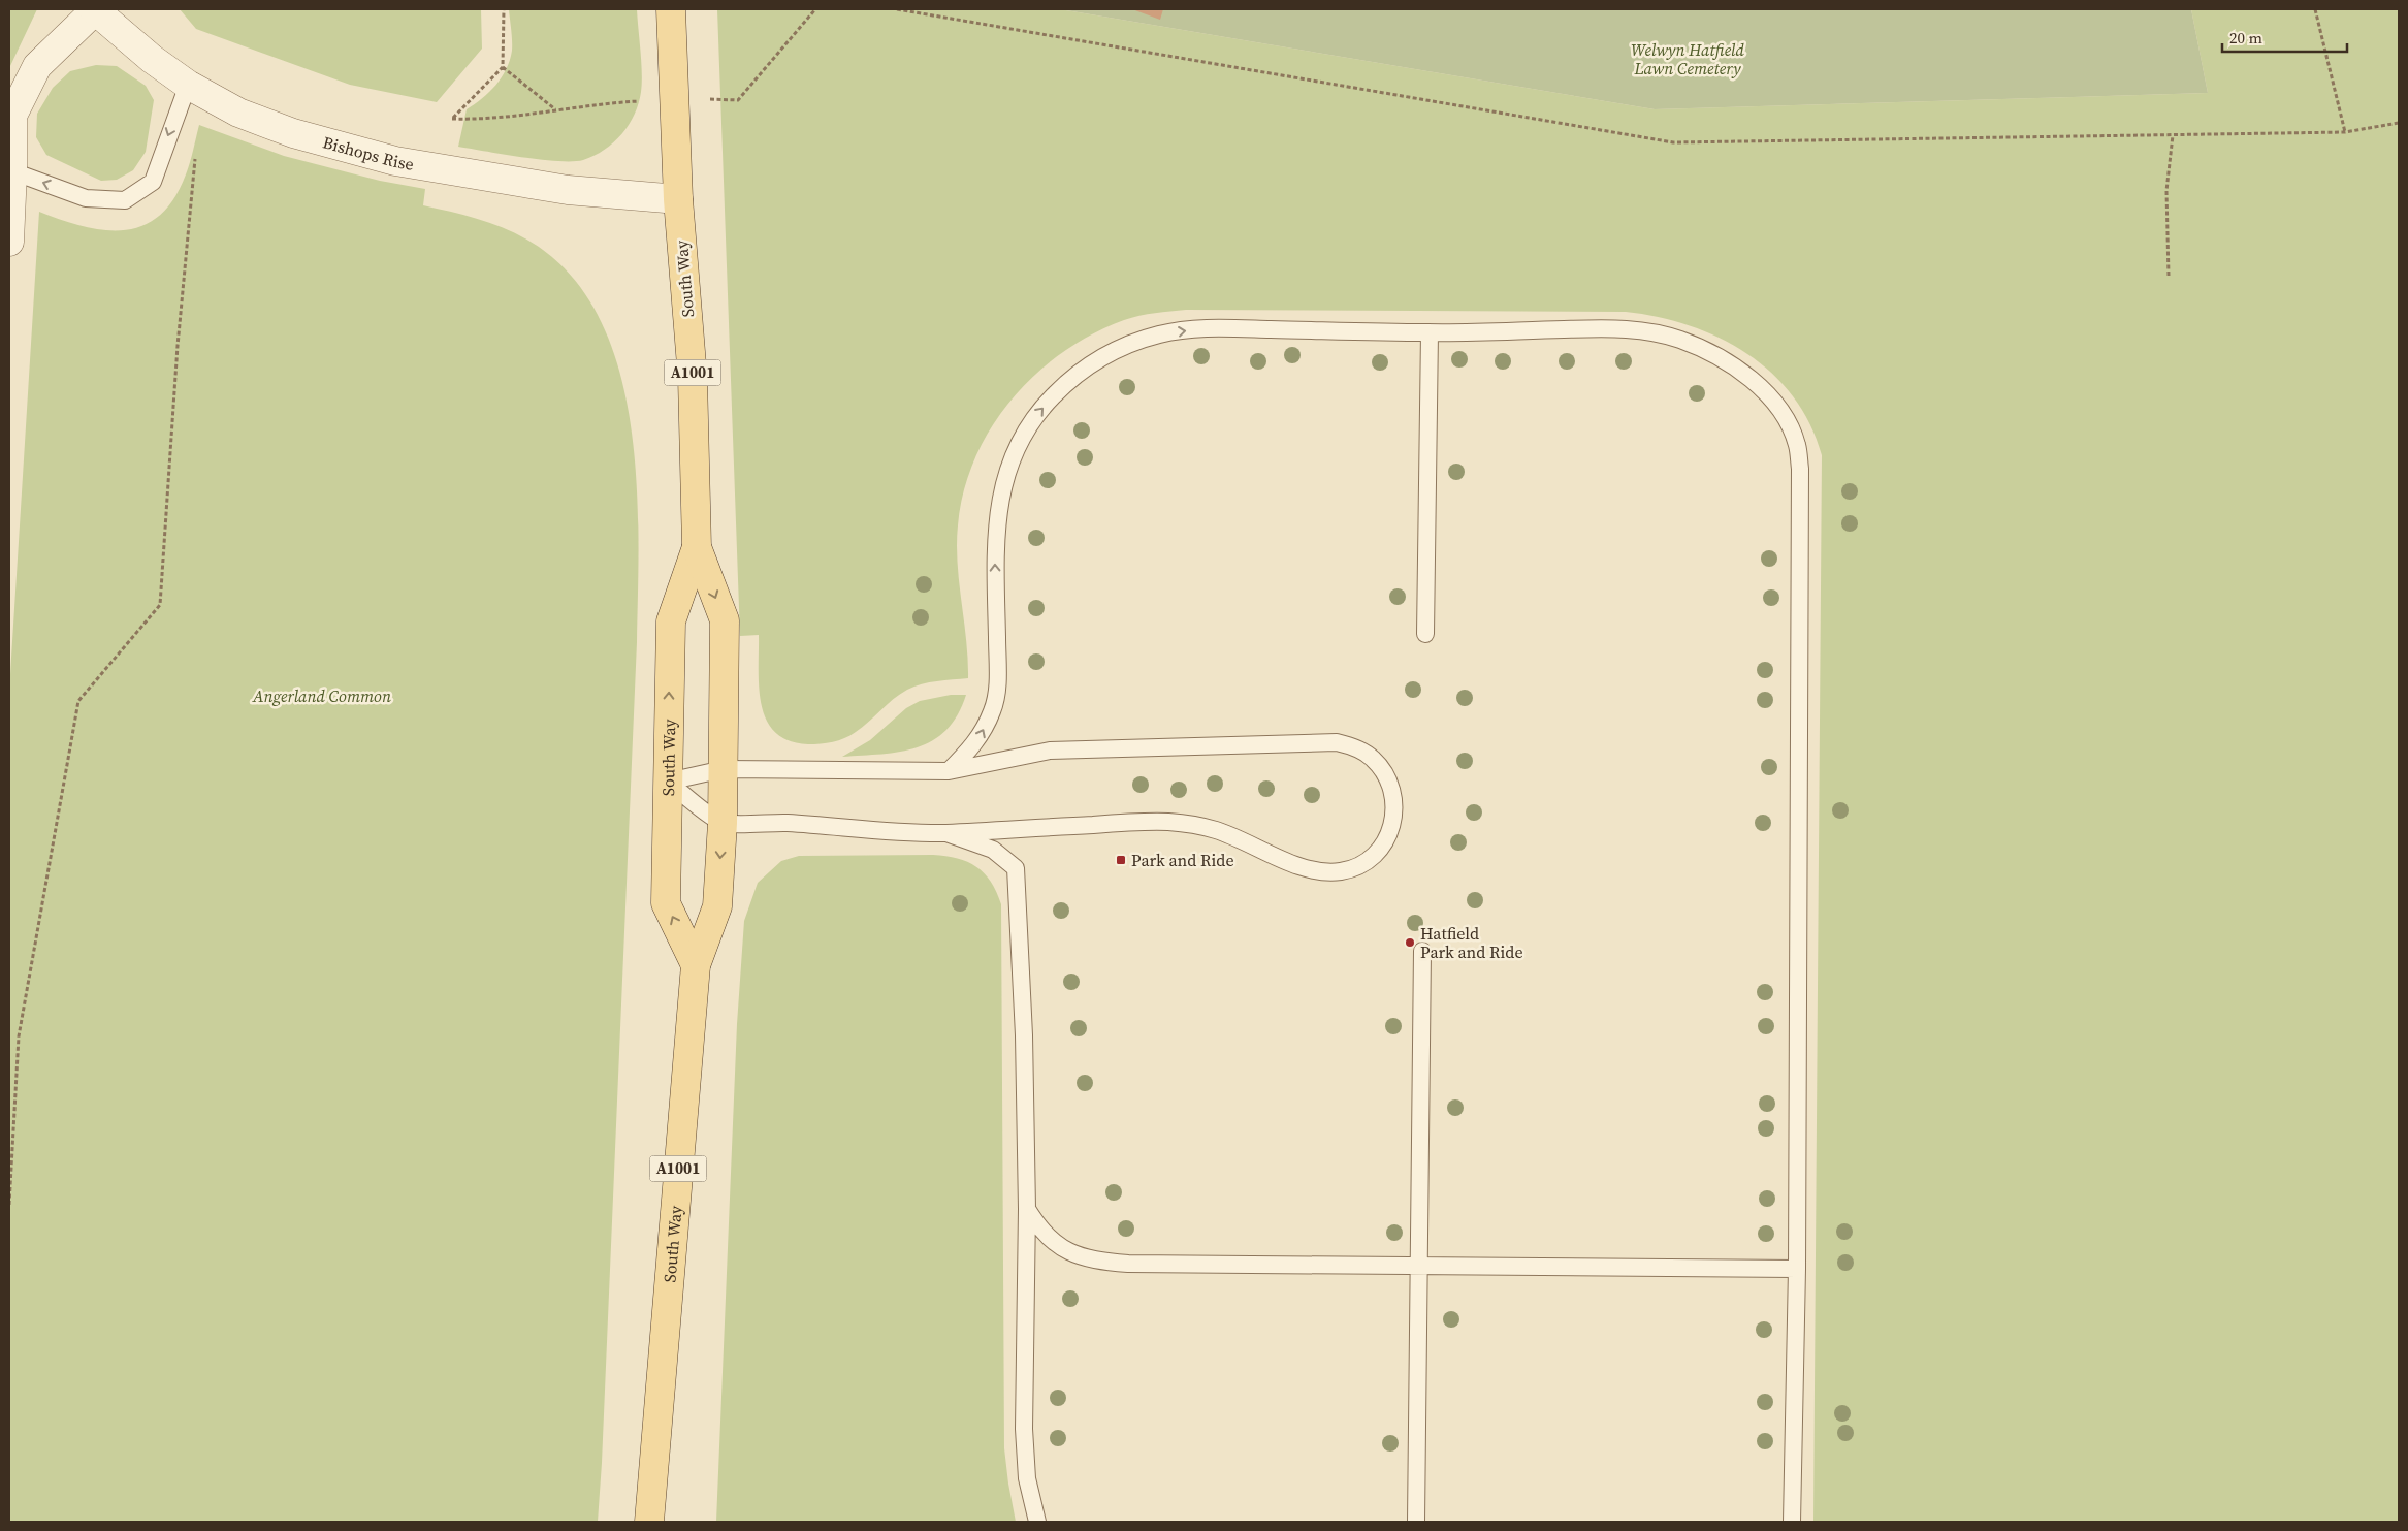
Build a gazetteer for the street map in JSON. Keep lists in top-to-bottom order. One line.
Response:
{"streets":{"main road":["South Way","A1001"],"street":["Bishops Rise"]},"crossings":[["Bishops Rise","South Way"]],"parks":["Welwyn Hatfield Lawn Cemetery","Angerland Common"],"places":{"transit":["Park and Ride"],"other":["Hatfield Park and Ride"]},"scale_bar":"20 m"}
